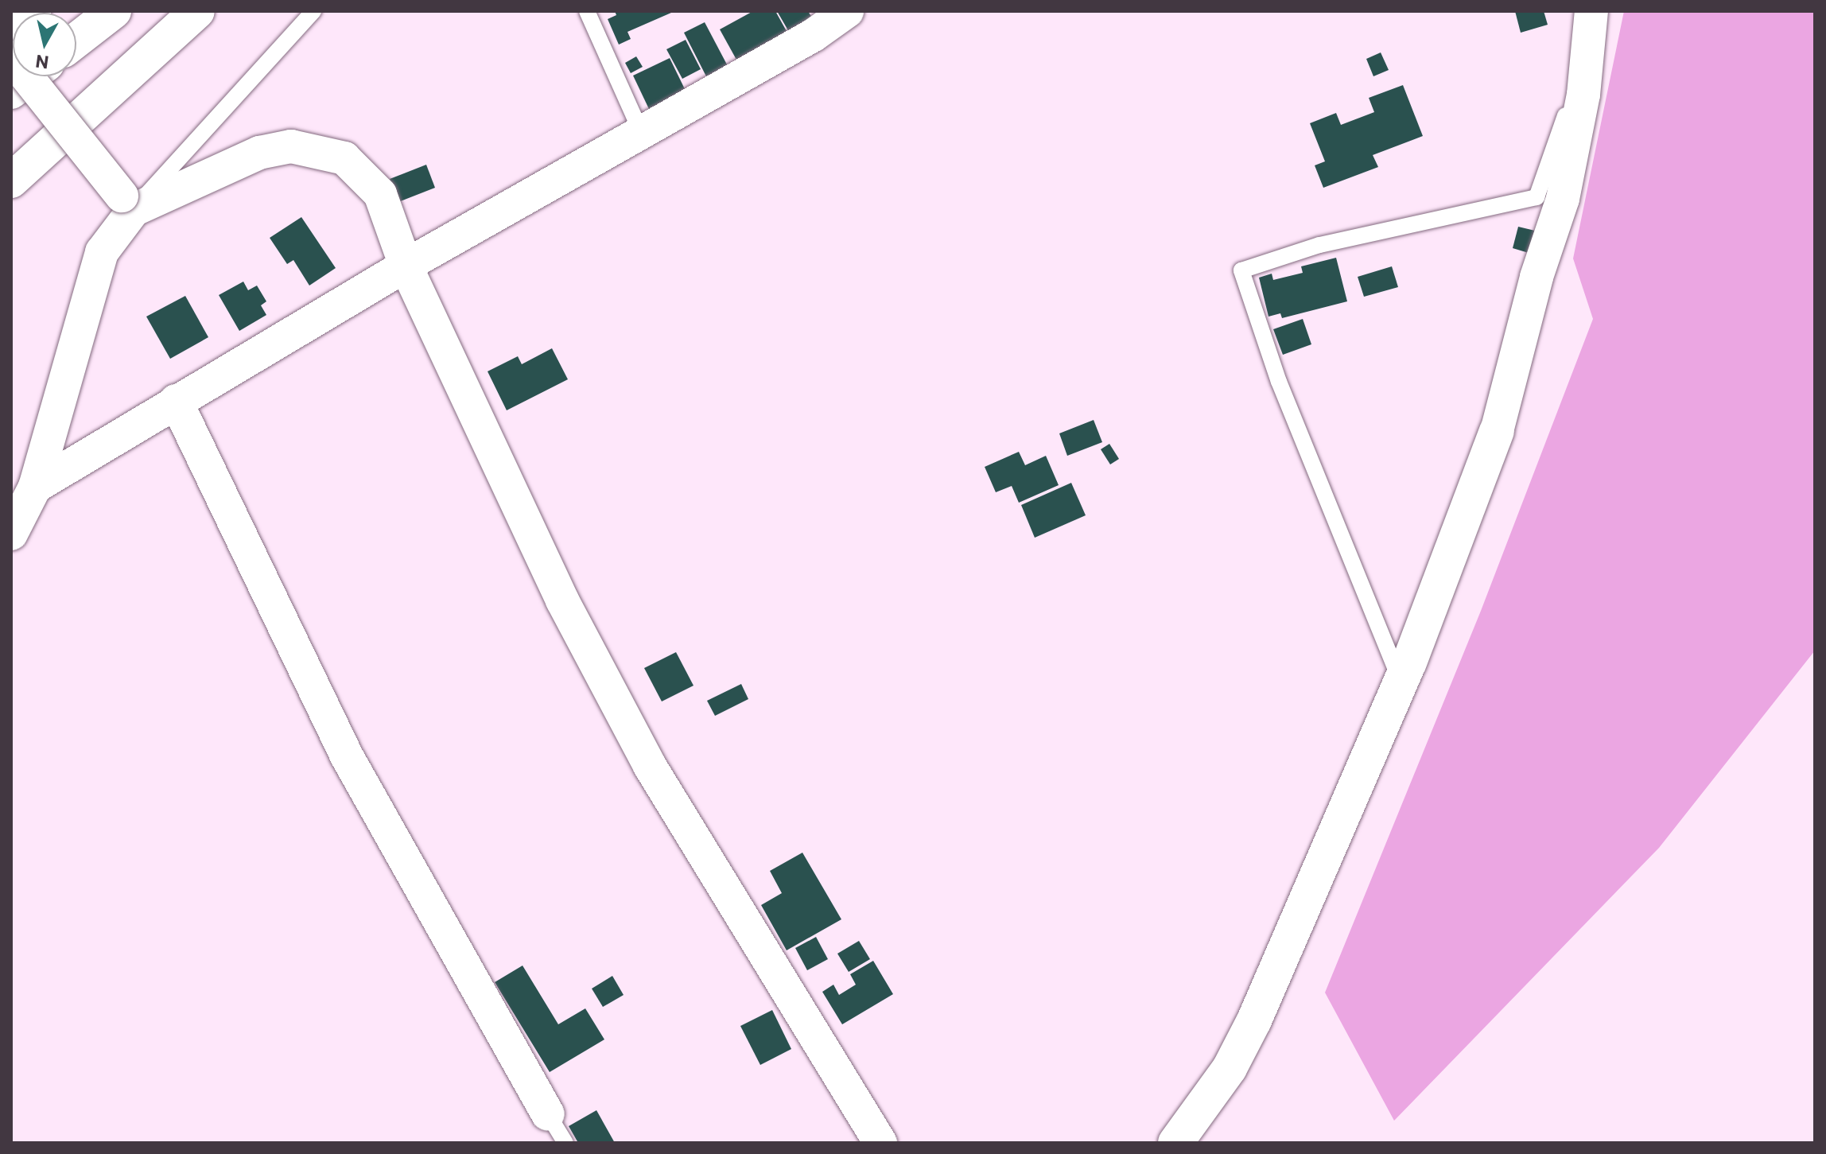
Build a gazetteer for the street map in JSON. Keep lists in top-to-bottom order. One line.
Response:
{"north":"bottom"}
